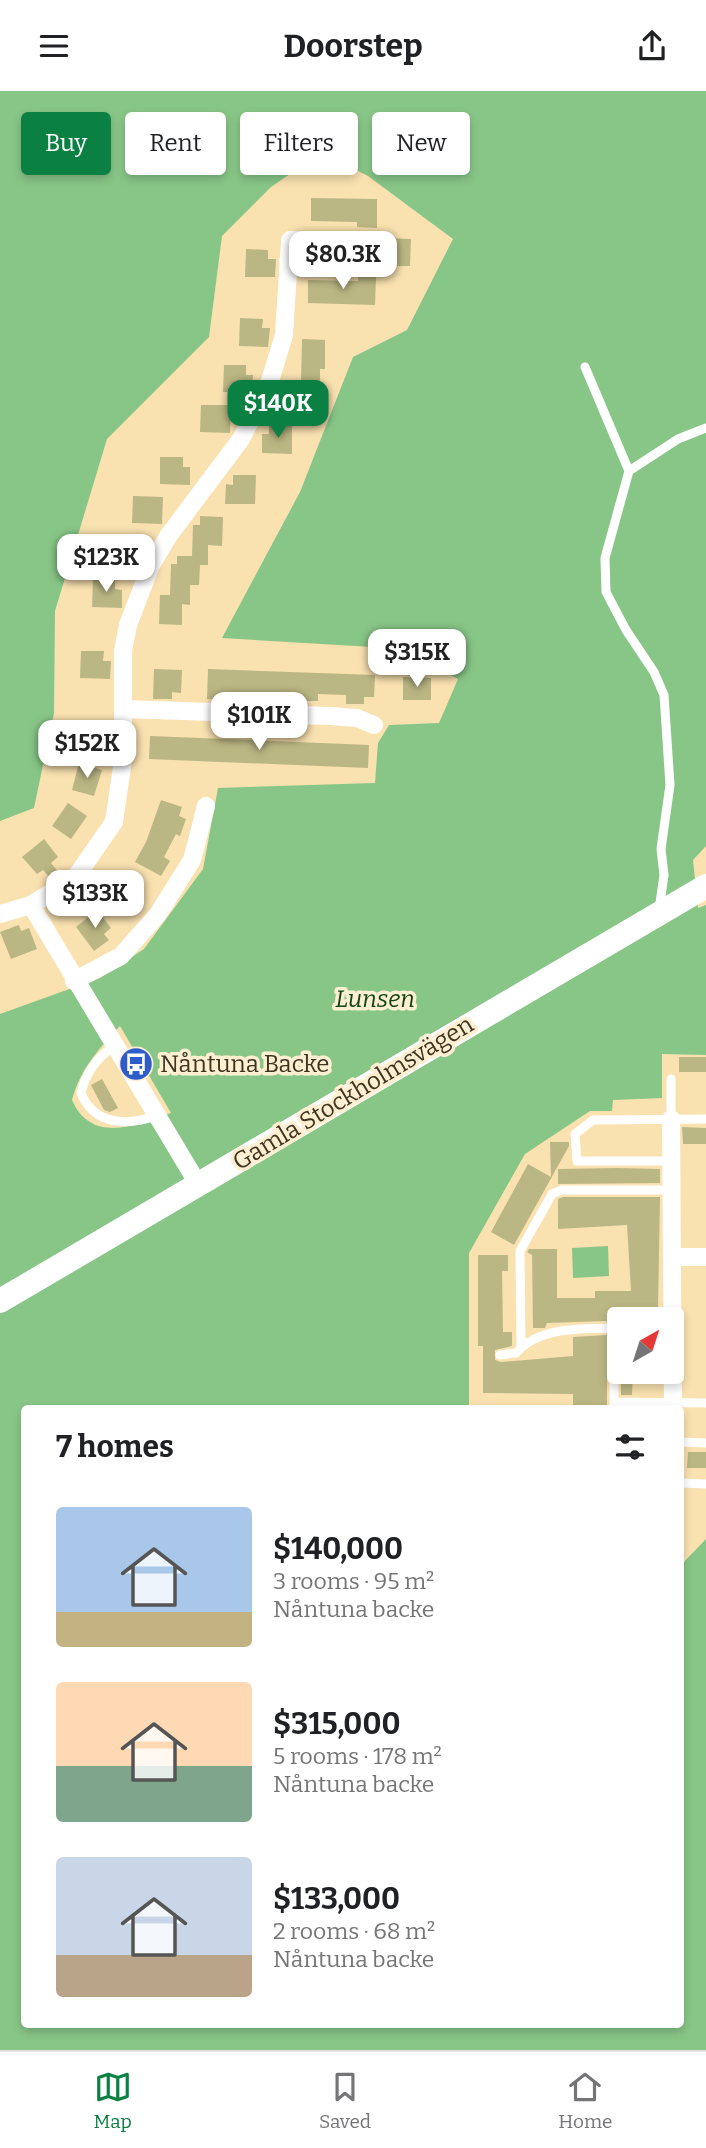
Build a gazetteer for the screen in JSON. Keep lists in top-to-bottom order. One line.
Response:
{"streets":{"main road":["Gamla Stockholmsvägen"]},"parks":["Lunsen"],"places":{"bus stop":["Nåntuna Backe"]},"north":"top right","page":{"header":"Doorstep","chip":["Buy","Rent","Filters","New"],"price":["$80.3K","$140K","$123K","$315K","$101K","$152K","$133K"],"heading":"7 homes","list":[{"name":"$140,000","note":"3 rooms · 95 m² · Nåntuna backe"},{"name":"$315,000","note":"5 rooms · 178 m² · Nåntuna backe"},{"name":"$133,000","note":"2 rooms · 68 m² · Nåntuna backe"}],"tabs":["Map","Saved","Home"]}}
